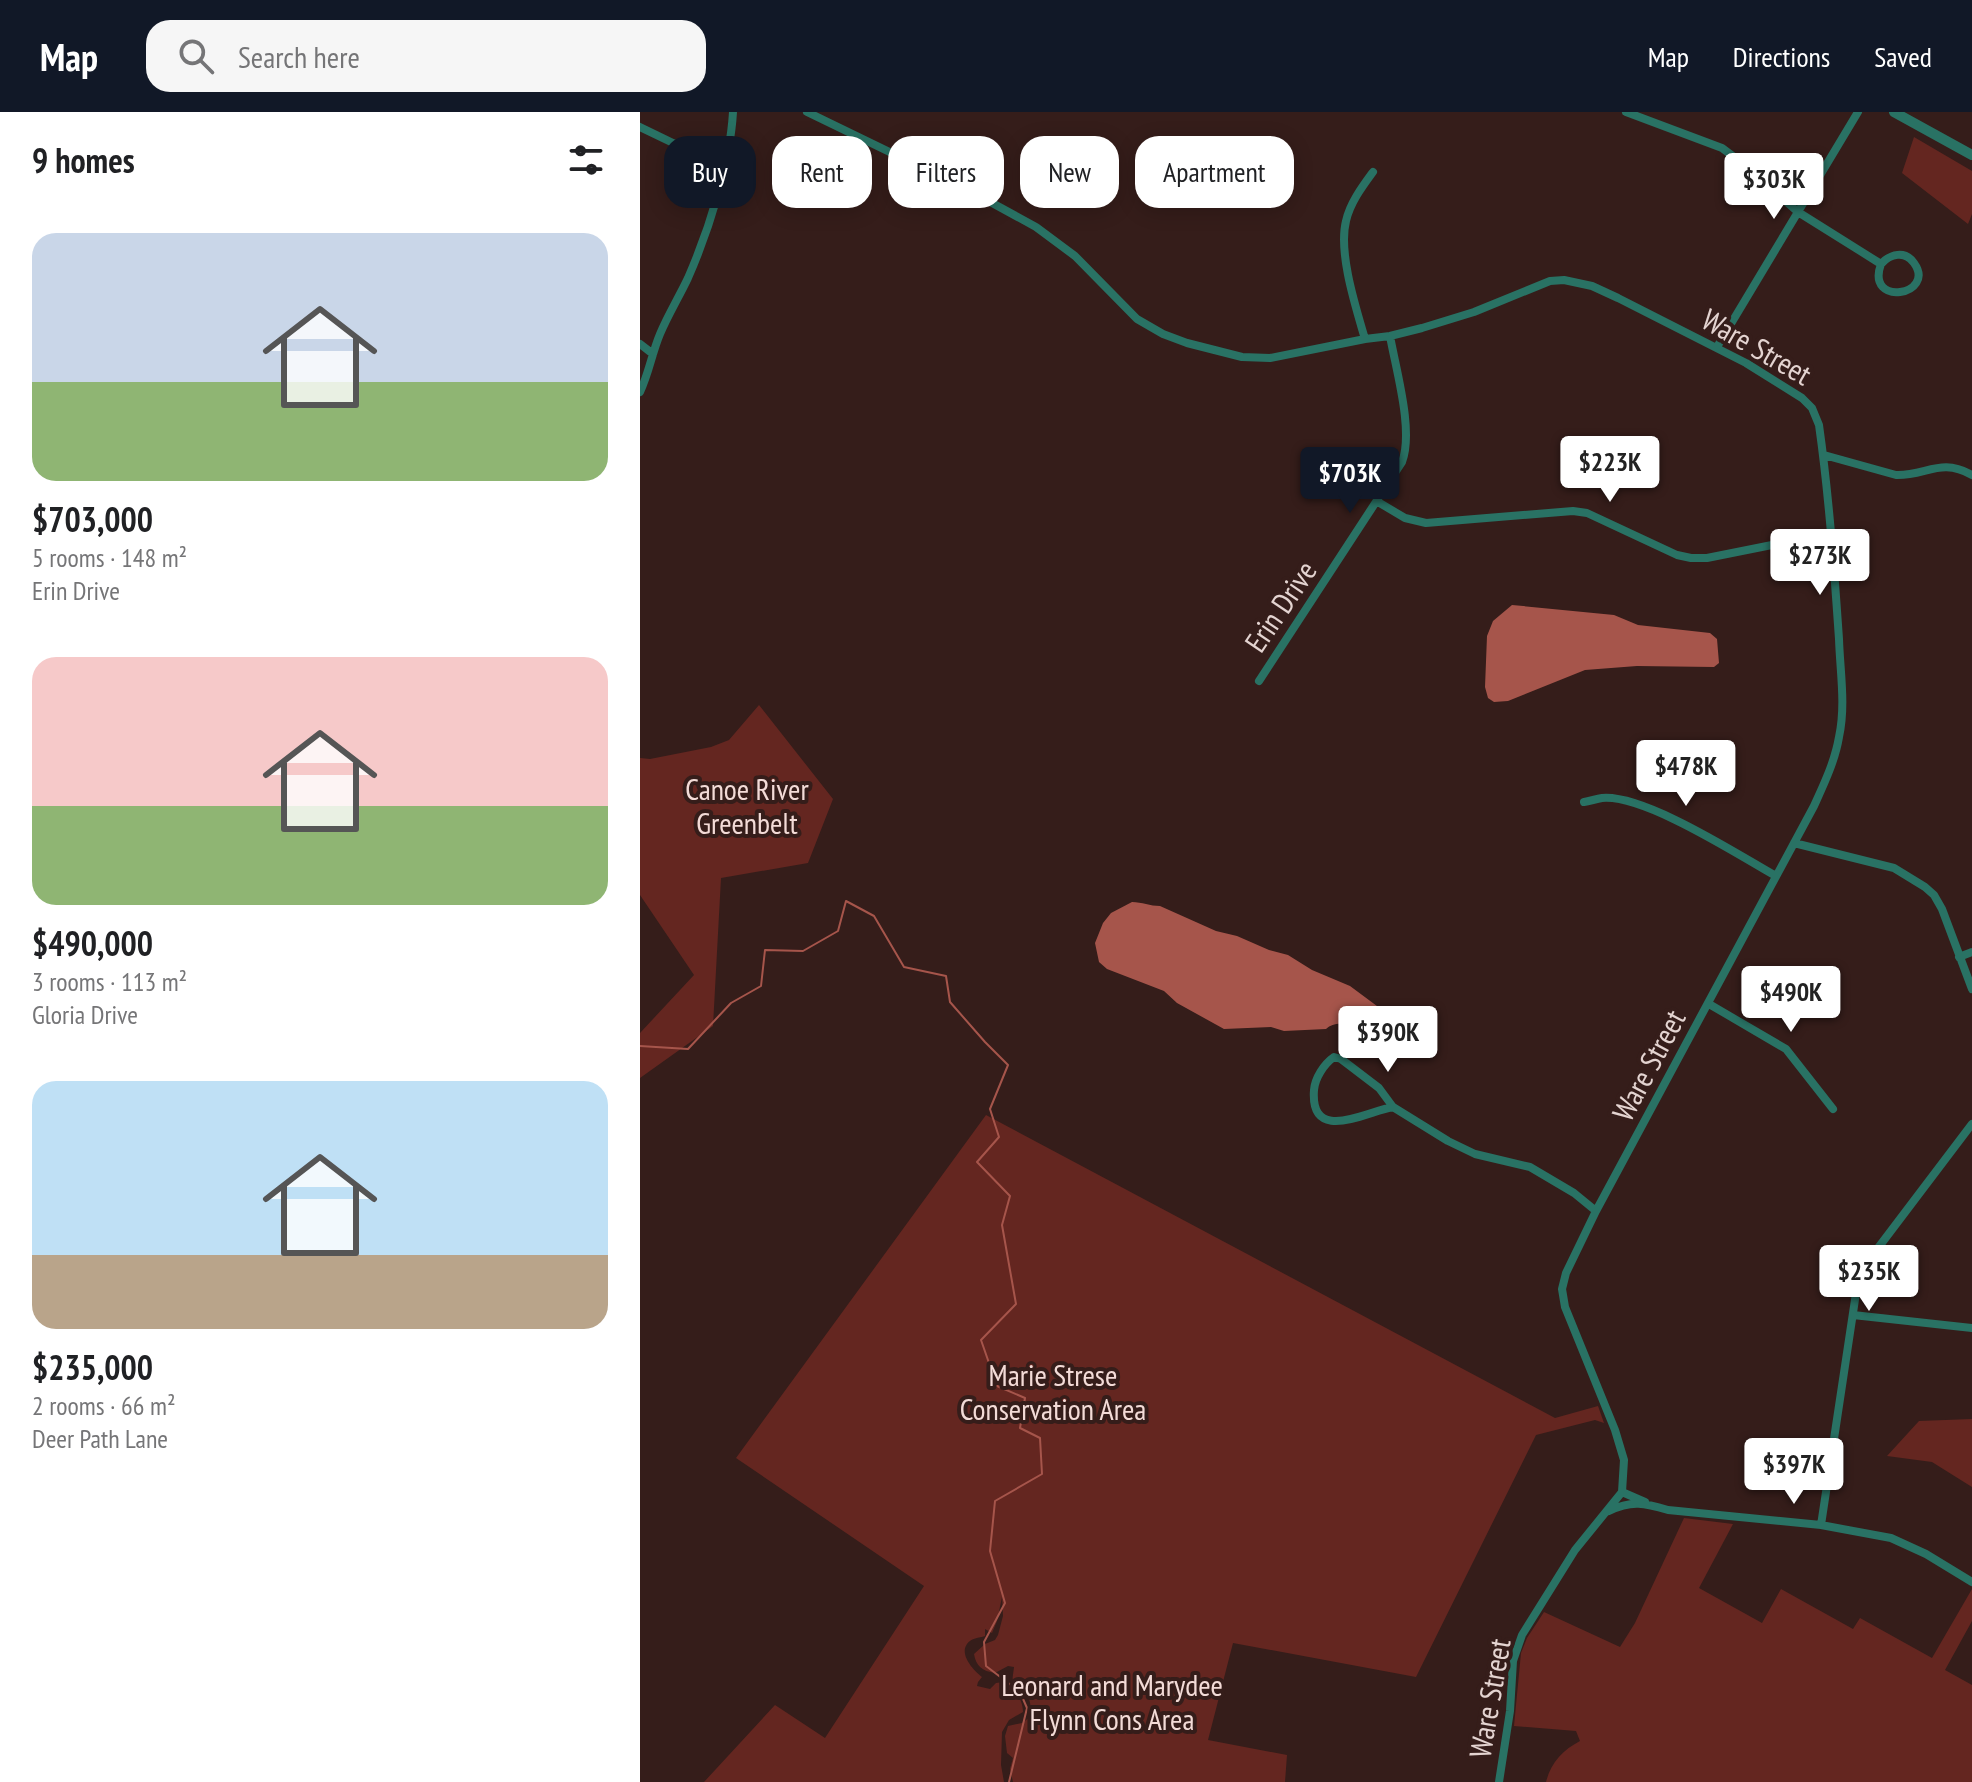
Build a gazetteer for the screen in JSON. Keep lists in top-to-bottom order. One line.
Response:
{"streets":{"street":["Ware Street","Erin Drive"]},"crossings":[["Ware Street","Erin Drive"]],"parks":["Canoe River Greenbelt","Marie Strese Conservation Area","Leonard and Marydee Flynn Cons Area"],"page":{"header":"Map","search":"Search here","nav":["Map","Directions","Saved"],"heading":"9 homes","chip":["Buy","Rent","Filters","New","Apartment"],"price":["$303K","$223K","$703K","$273K","$478K","$490K","$390K","$235K","$397K"],"list":[{"name":"$703,000","note":"5 rooms · 148 m² · Erin Drive"},{"name":"$490,000","note":"3 rooms · 113 m² · Gloria Drive"},{"name":"$235,000","note":"2 rooms · 66 m² · Deer Path Lane"}]}}
